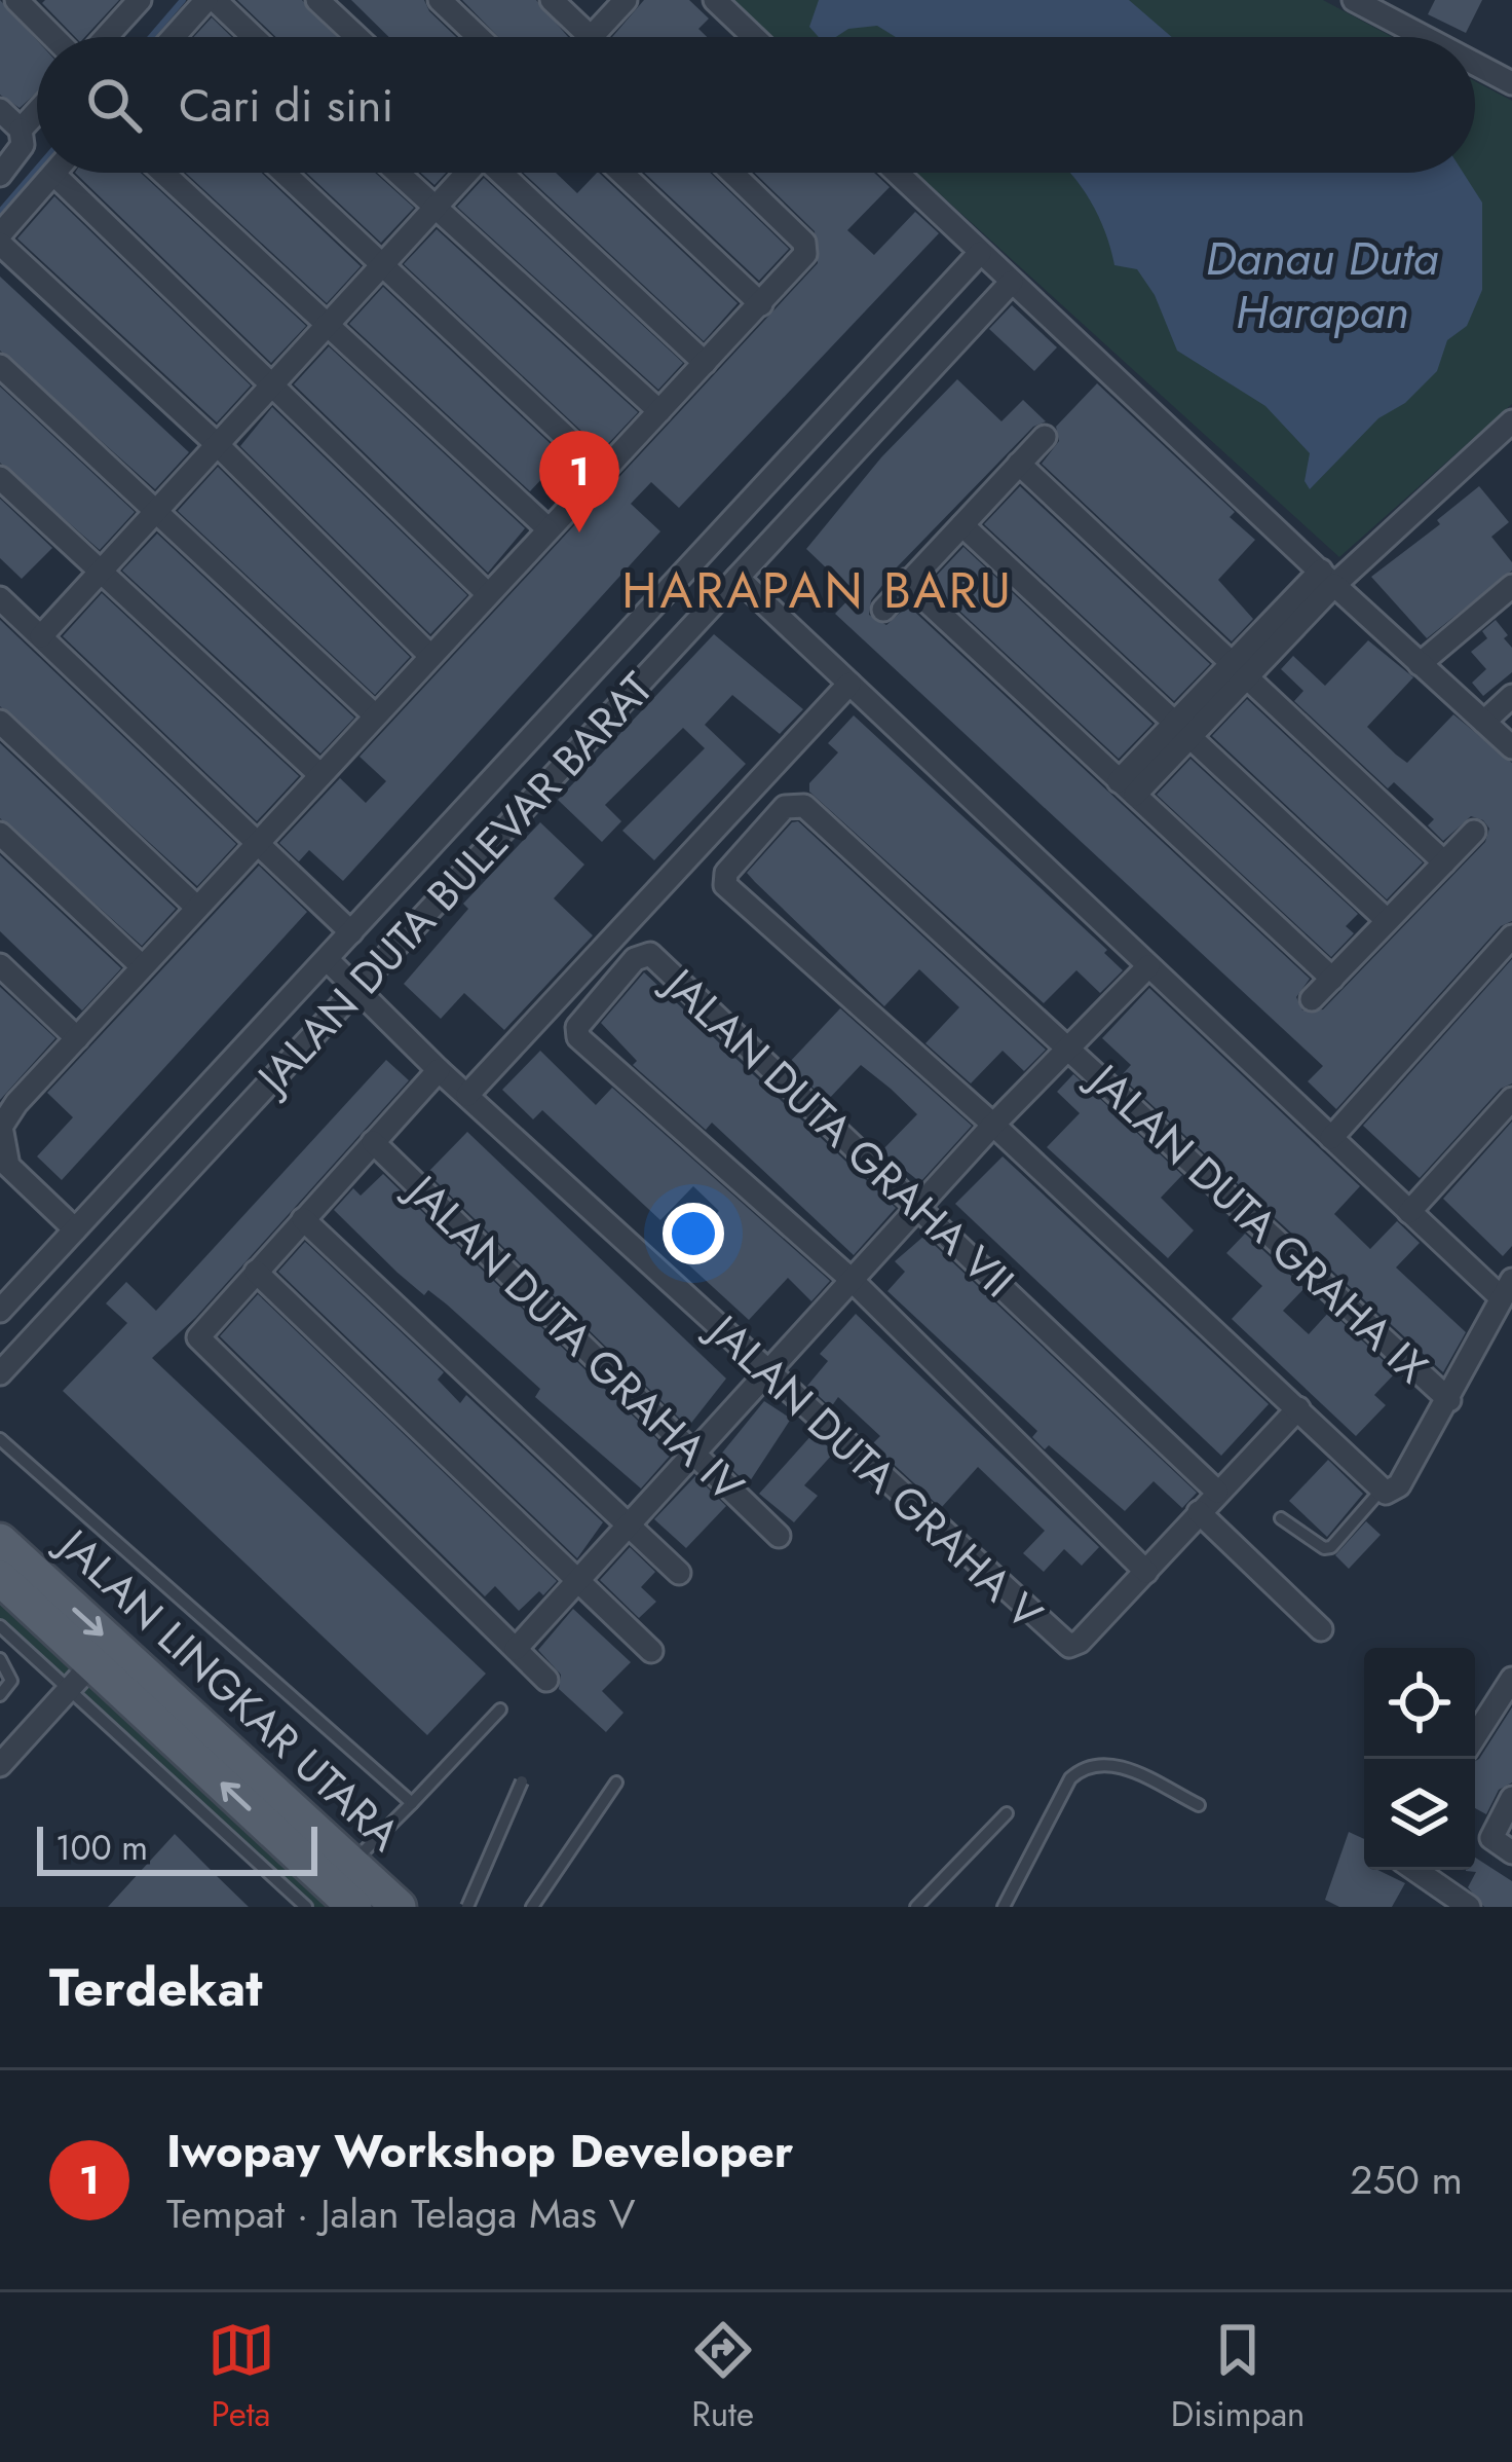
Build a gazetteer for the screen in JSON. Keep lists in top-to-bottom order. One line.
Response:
{"streets":{"main road":["JALAN LINGKAR UTARA"],"street":["JALAN DUTA BULEVAR BARAT","JALAN DUTA GRAHA VII","JALAN DUTA GRAHA IX","JALAN DUTA GRAHA IV","JALAN DUTA GRAHA V"]},"crossings":[["JALAN DUTA BULEVAR BARAT","JALAN DUTA GRAHA V"]],"districts":["HARAPAN BARU"],"water":["Danau Duta Harapan"],"scale_bar":"100 m","page":{"search":"Cari di sini","pins":"1","scale":"100 m","heading":"Terdekat","list":[{"mark":"1","name":"Iwopay Workshop Developer","note":"Tempat · Jalan Telaga Mas V","value":"250 m"}],"nav":["Peta","Rute","Disimpan"]}}
